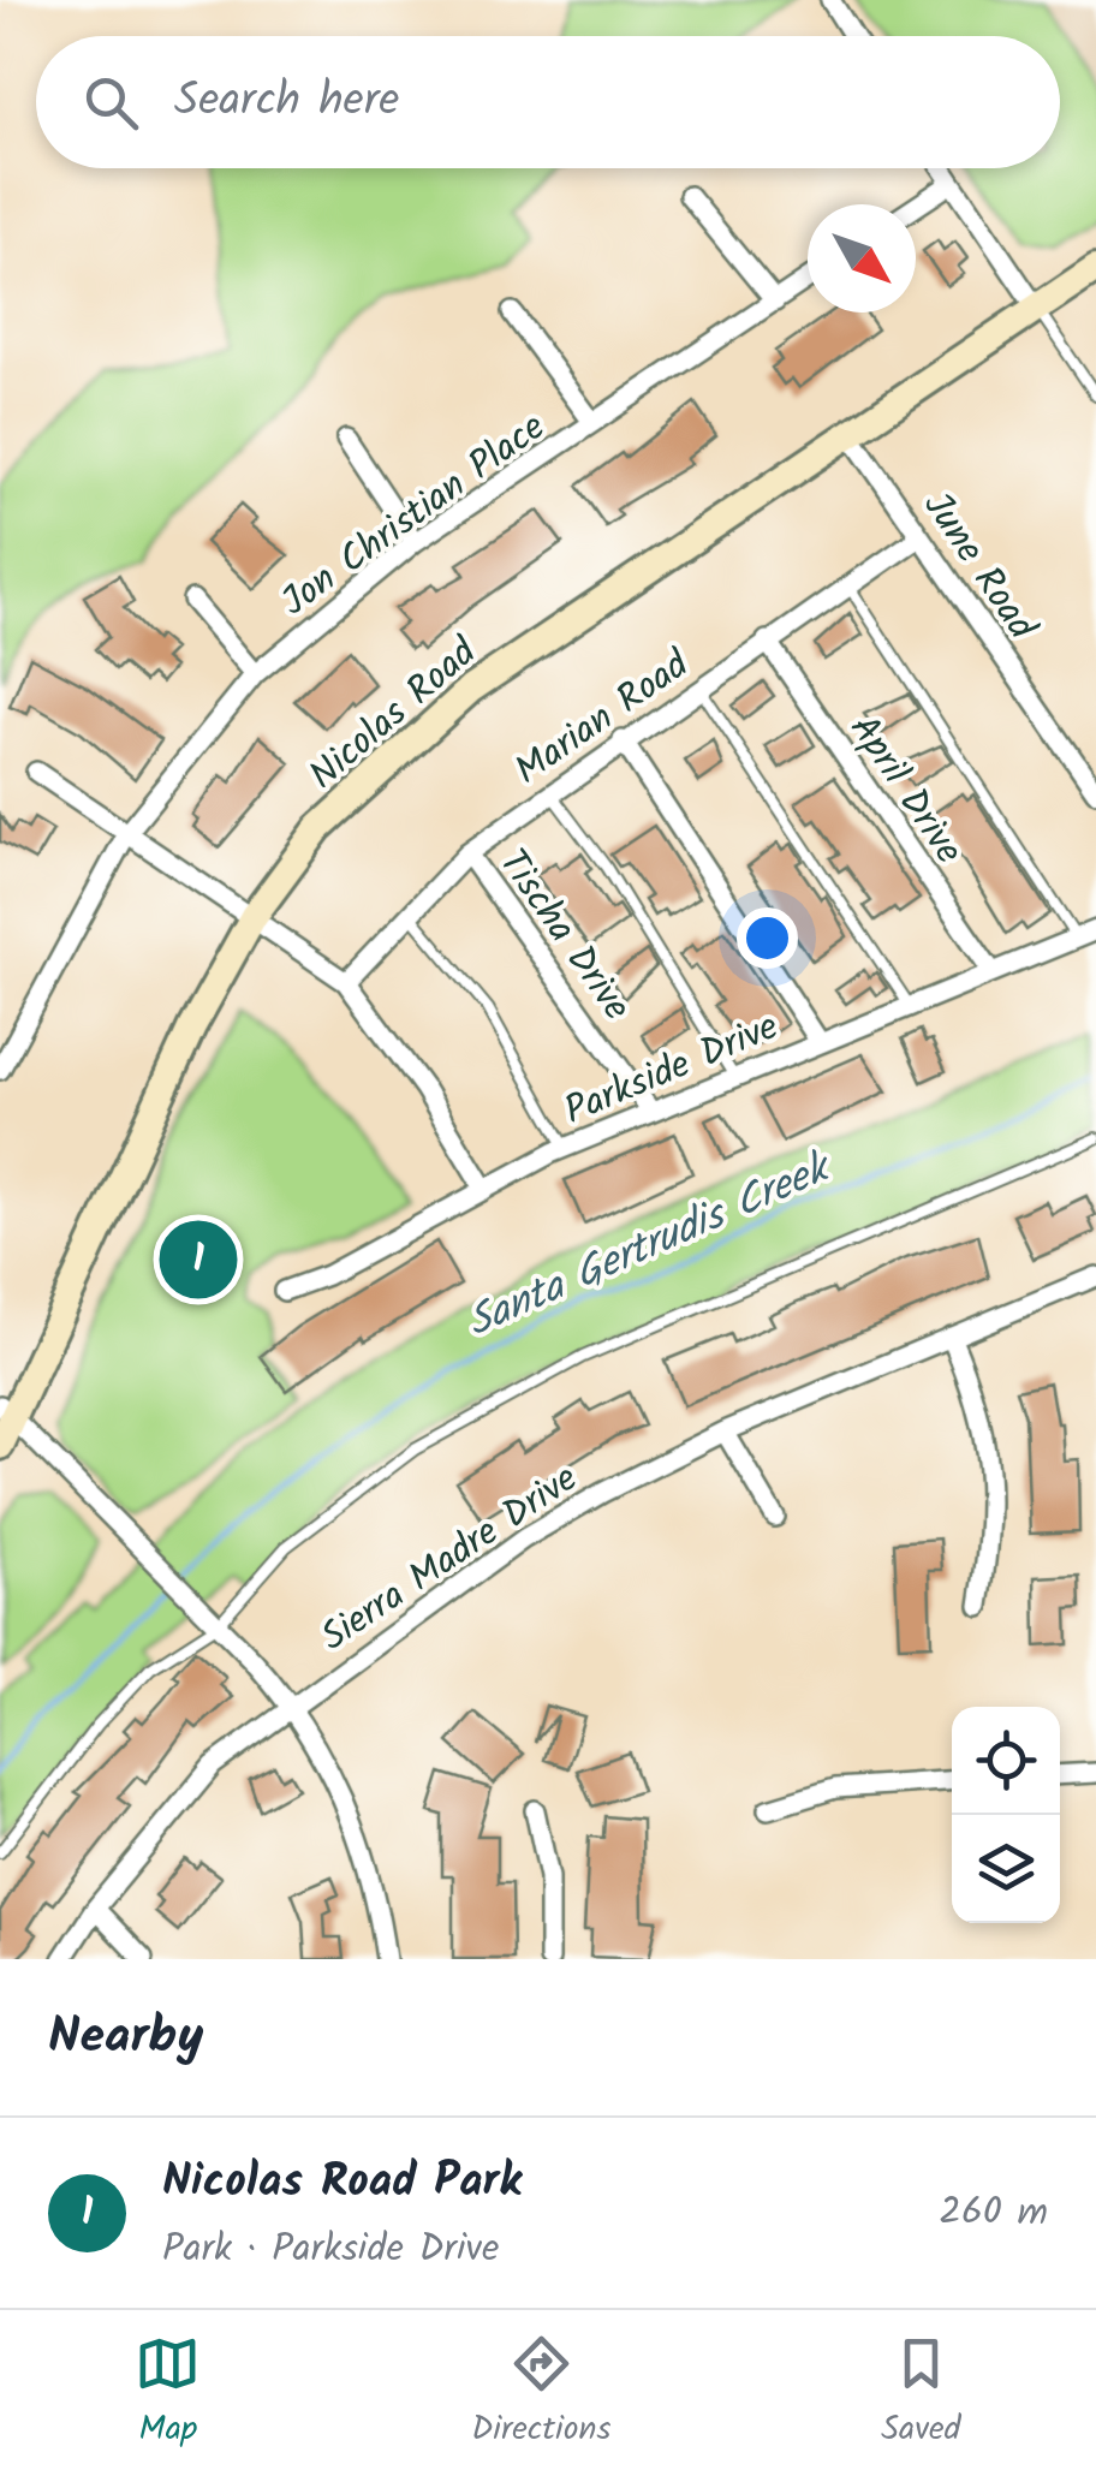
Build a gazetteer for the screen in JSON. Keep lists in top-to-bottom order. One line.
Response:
{"streets":{"main road":["Nicolas Road"],"street":["Jon Christian Place","June Road","Marian Road","April Drive","Tischa Drive","Parkside Drive","Sierra Madre Drive"]},"crossings":[["June Road","Nicolas Road"],["June Road","Marian Road"],["Marian Road","April Drive"],["Marian Road","Tischa Drive"],["April Drive","Parkside Drive"],["Tischa Drive","Parkside Drive"]],"water":["Santa Gertrudis Creek"],"north":"bottom right","page":{"search":"Search here","pins":"1","heading":"Nearby","list":[{"mark":"1","name":"Nicolas Road Park","note":"Park · Parkside Drive","value":"260 m"}],"nav":["Map","Directions","Saved"]}}
